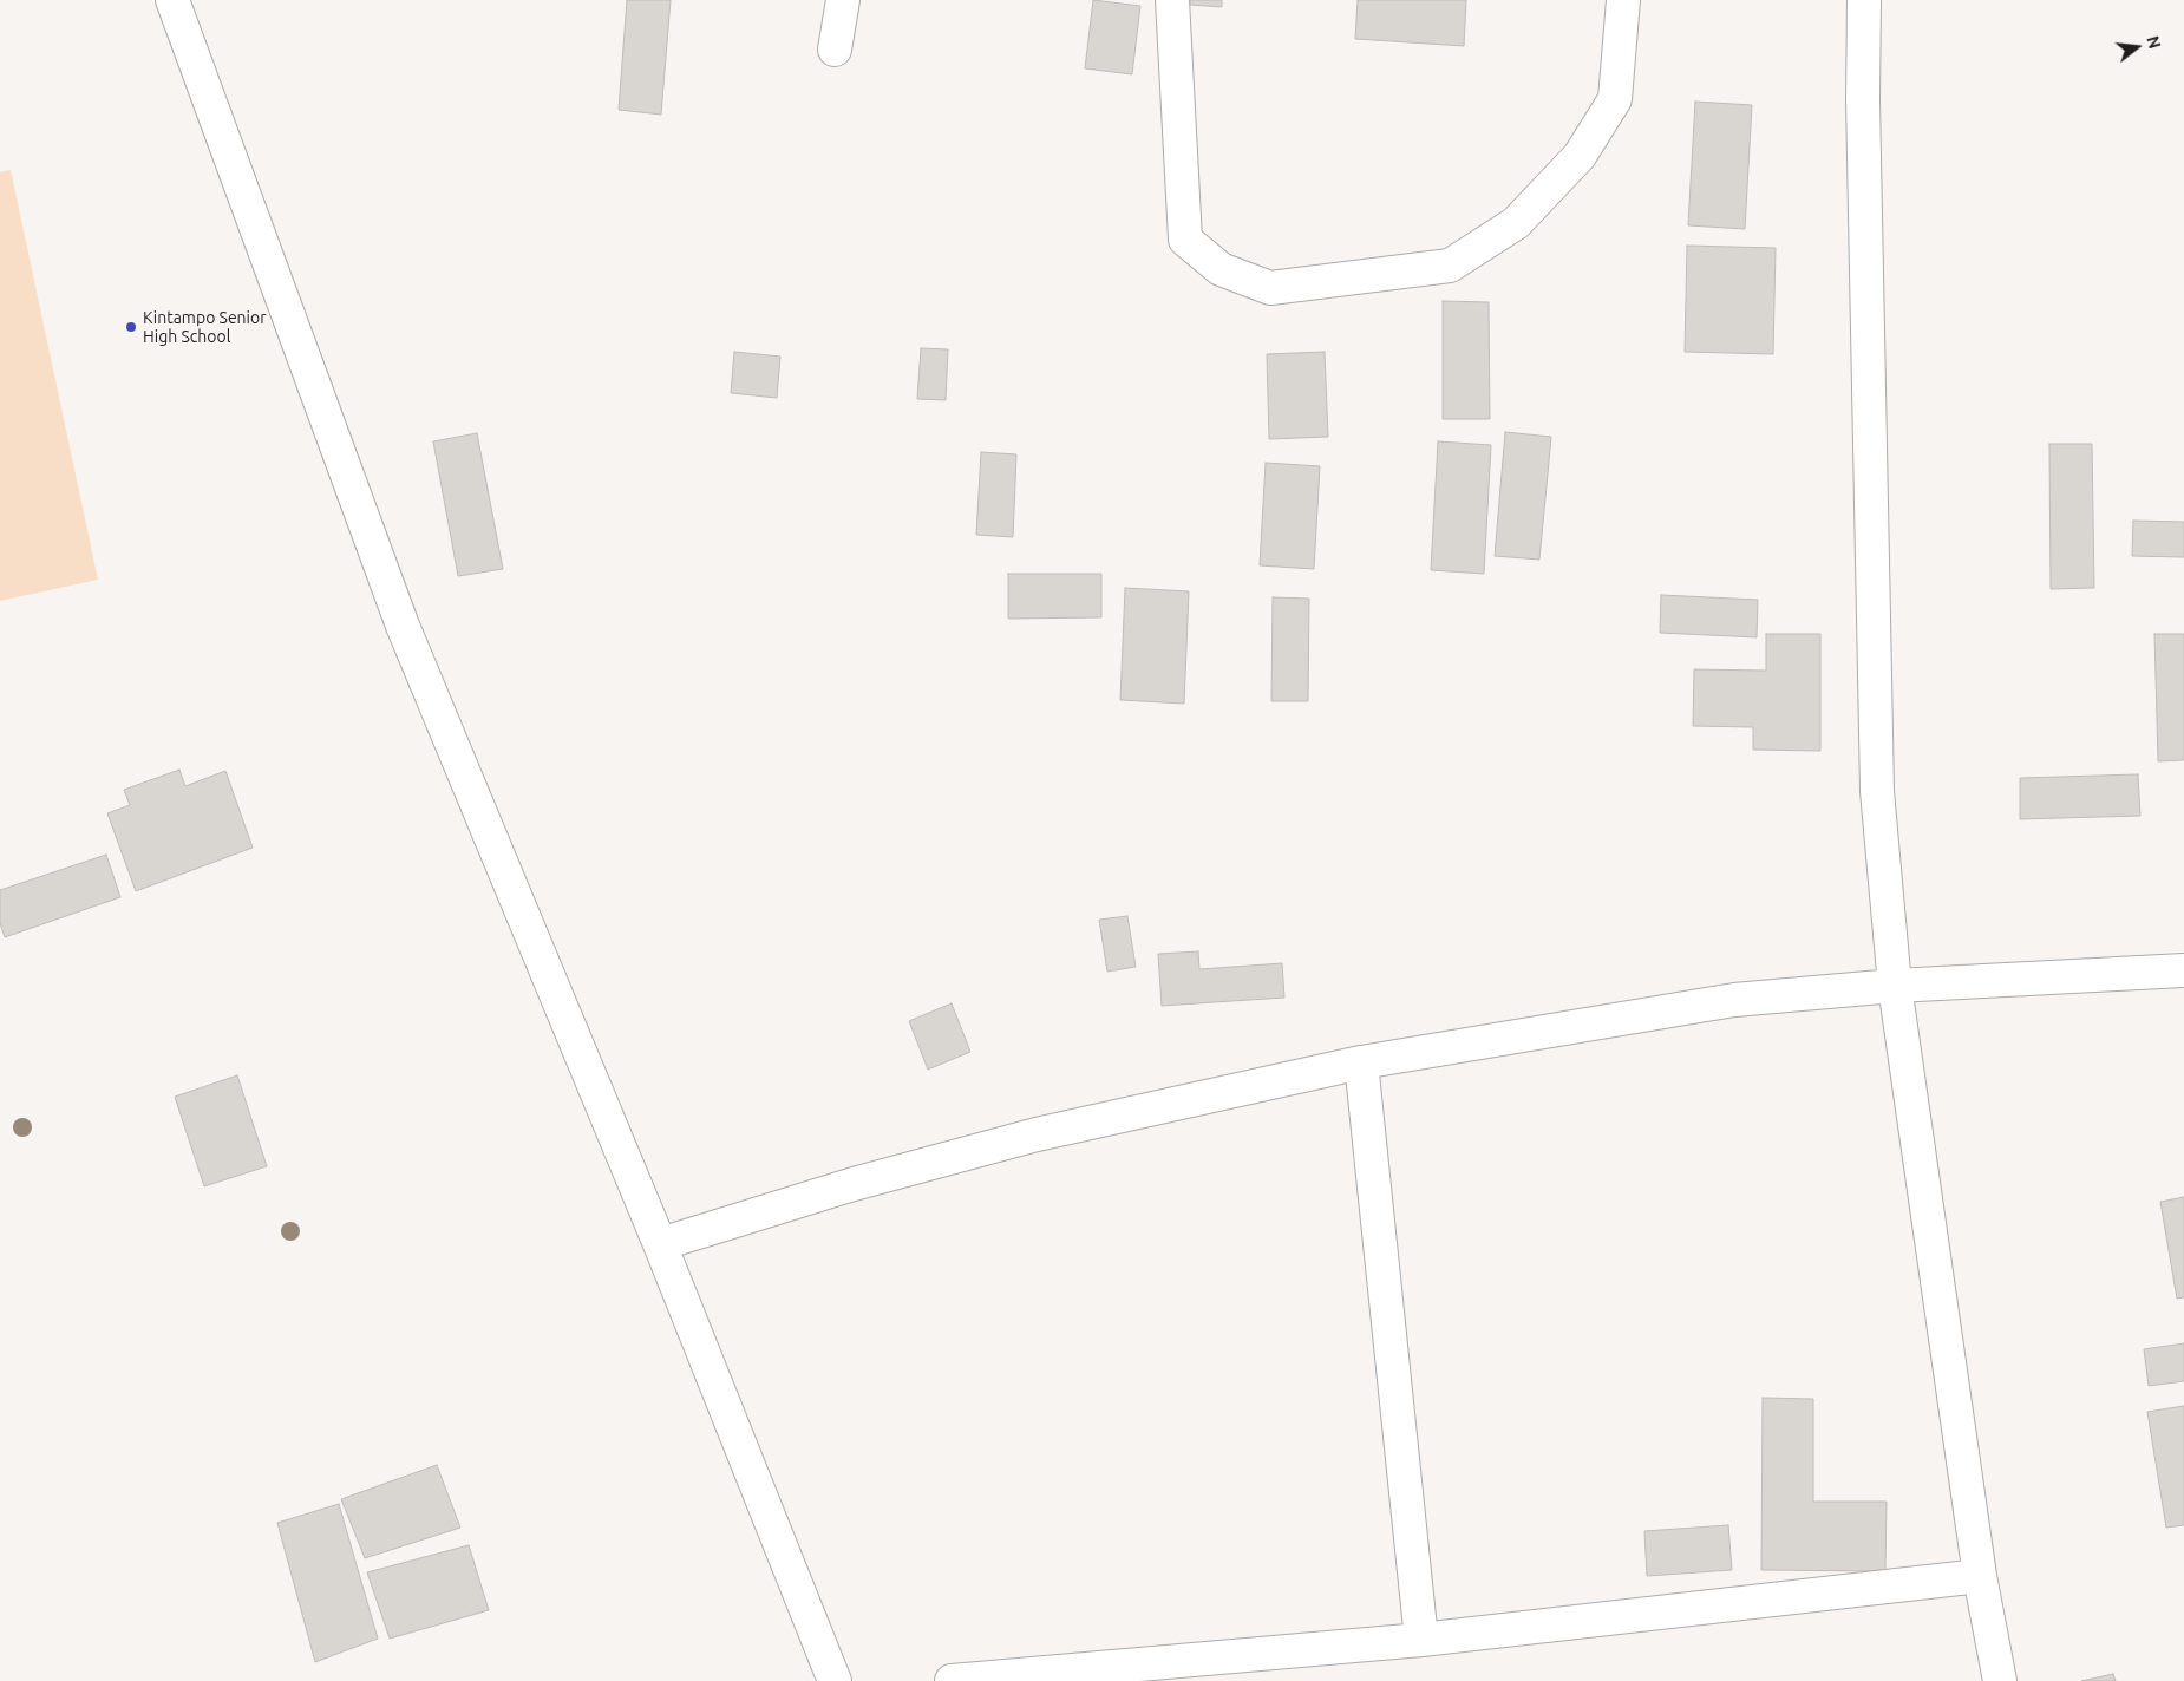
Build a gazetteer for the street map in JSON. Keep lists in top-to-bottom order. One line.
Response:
{"places":["Kintampo Senior High School"],"north":"right"}
